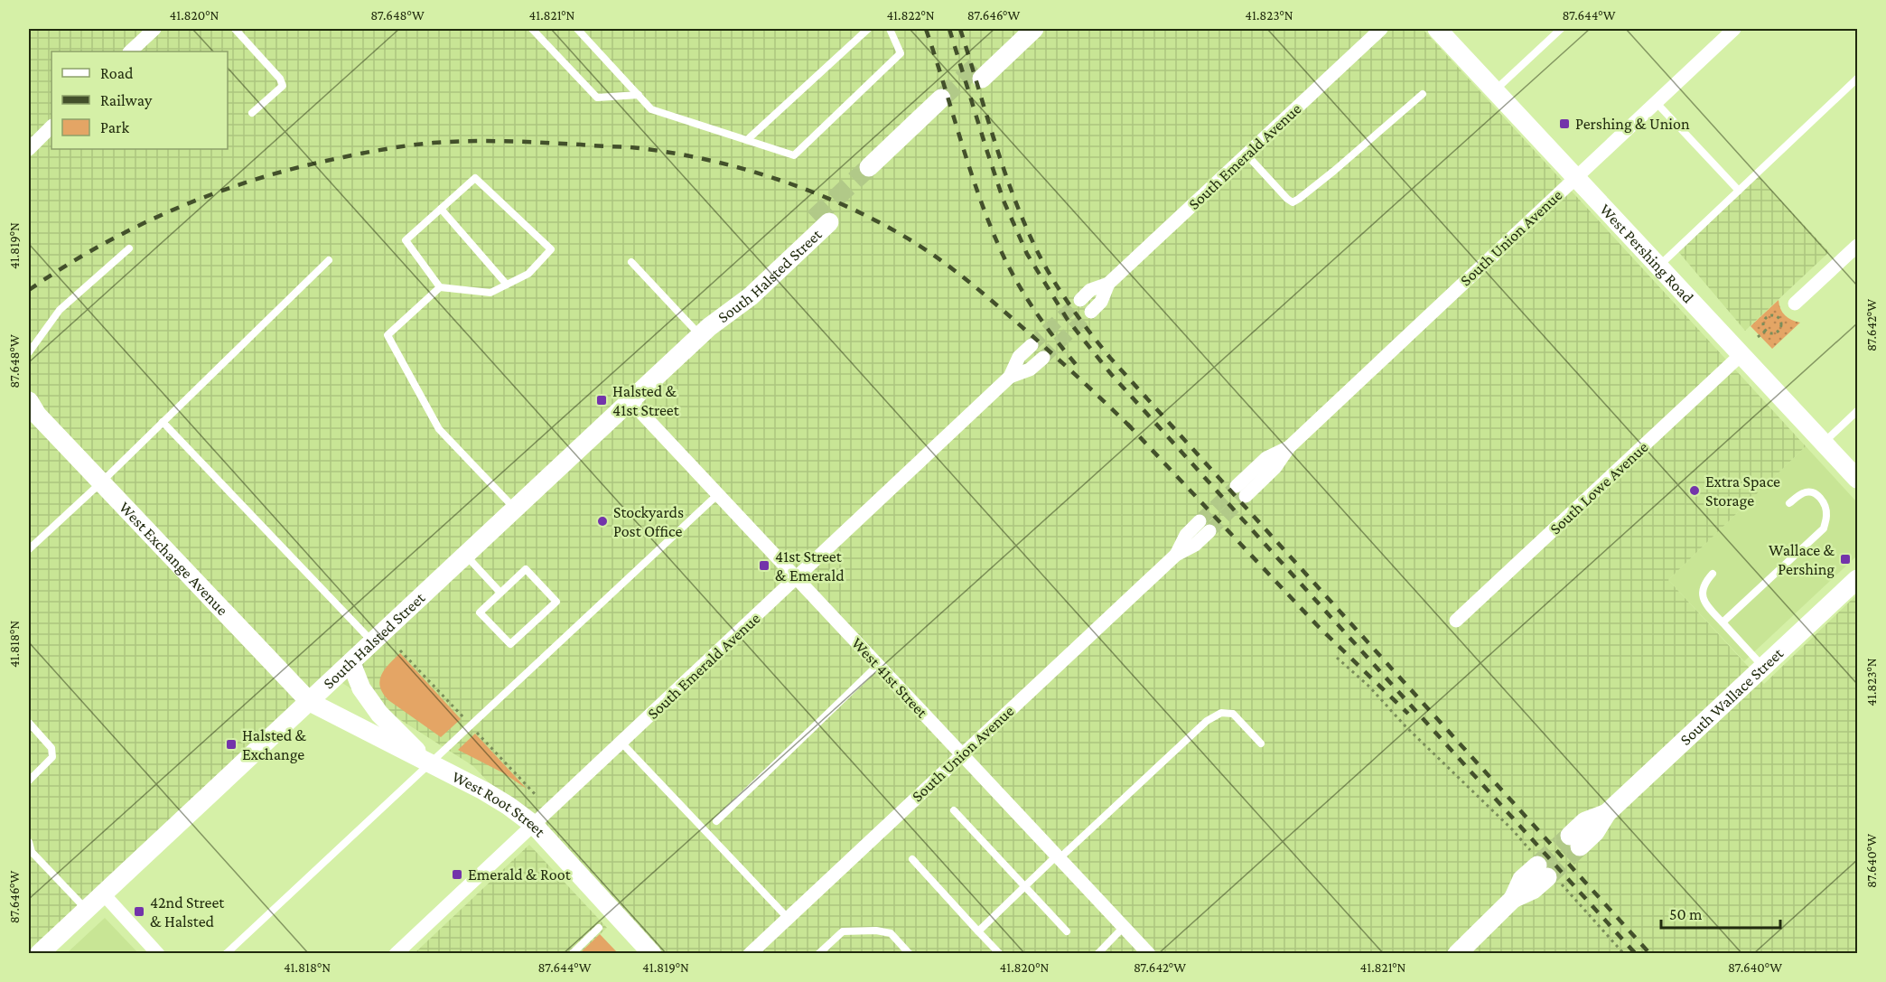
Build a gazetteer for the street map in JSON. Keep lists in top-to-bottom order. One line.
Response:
{"streets":{"main road":["West Pershing Road","South Halsted Street","West Exchange Avenue","South Wallace Street","West Root Street"],"street":["South Emerald Avenue","South Union Avenue","South Lowe Avenue","West 41st Street"]},"crossings":[["South Emerald Avenue","West 41st Street"],["South Emerald Avenue","West Root Street"],["South Union Avenue","West Pershing Road"],["South Union Avenue","West 41st Street"],["West Pershing Road","South Lowe Avenue"],["South Halsted Street","West Exchange Avenue"],["South Halsted Street","West 41st Street"],["South Halsted Street","West Root Street"],["West Exchange Avenue","West Root Street"]],"places":{"transit":["Pershing & Union","Halsted & 41st Street","Wallace & Pershing","41st Street & Emerald","Halsted & Exchange","Emerald & Root","42nd Street & Halsted"],"other":["Extra Space Storage","Stockyards Post Office"]},"legend":["Road","Railway","Park"],"scale_bar":"50 m","coordinates":["41.820°N","87.648°W","41.821°N","41.822°N","87.646°W","41.823°N","87.644°W","41.819°N","87.642°W","41.818°N","87.640°W"]}
